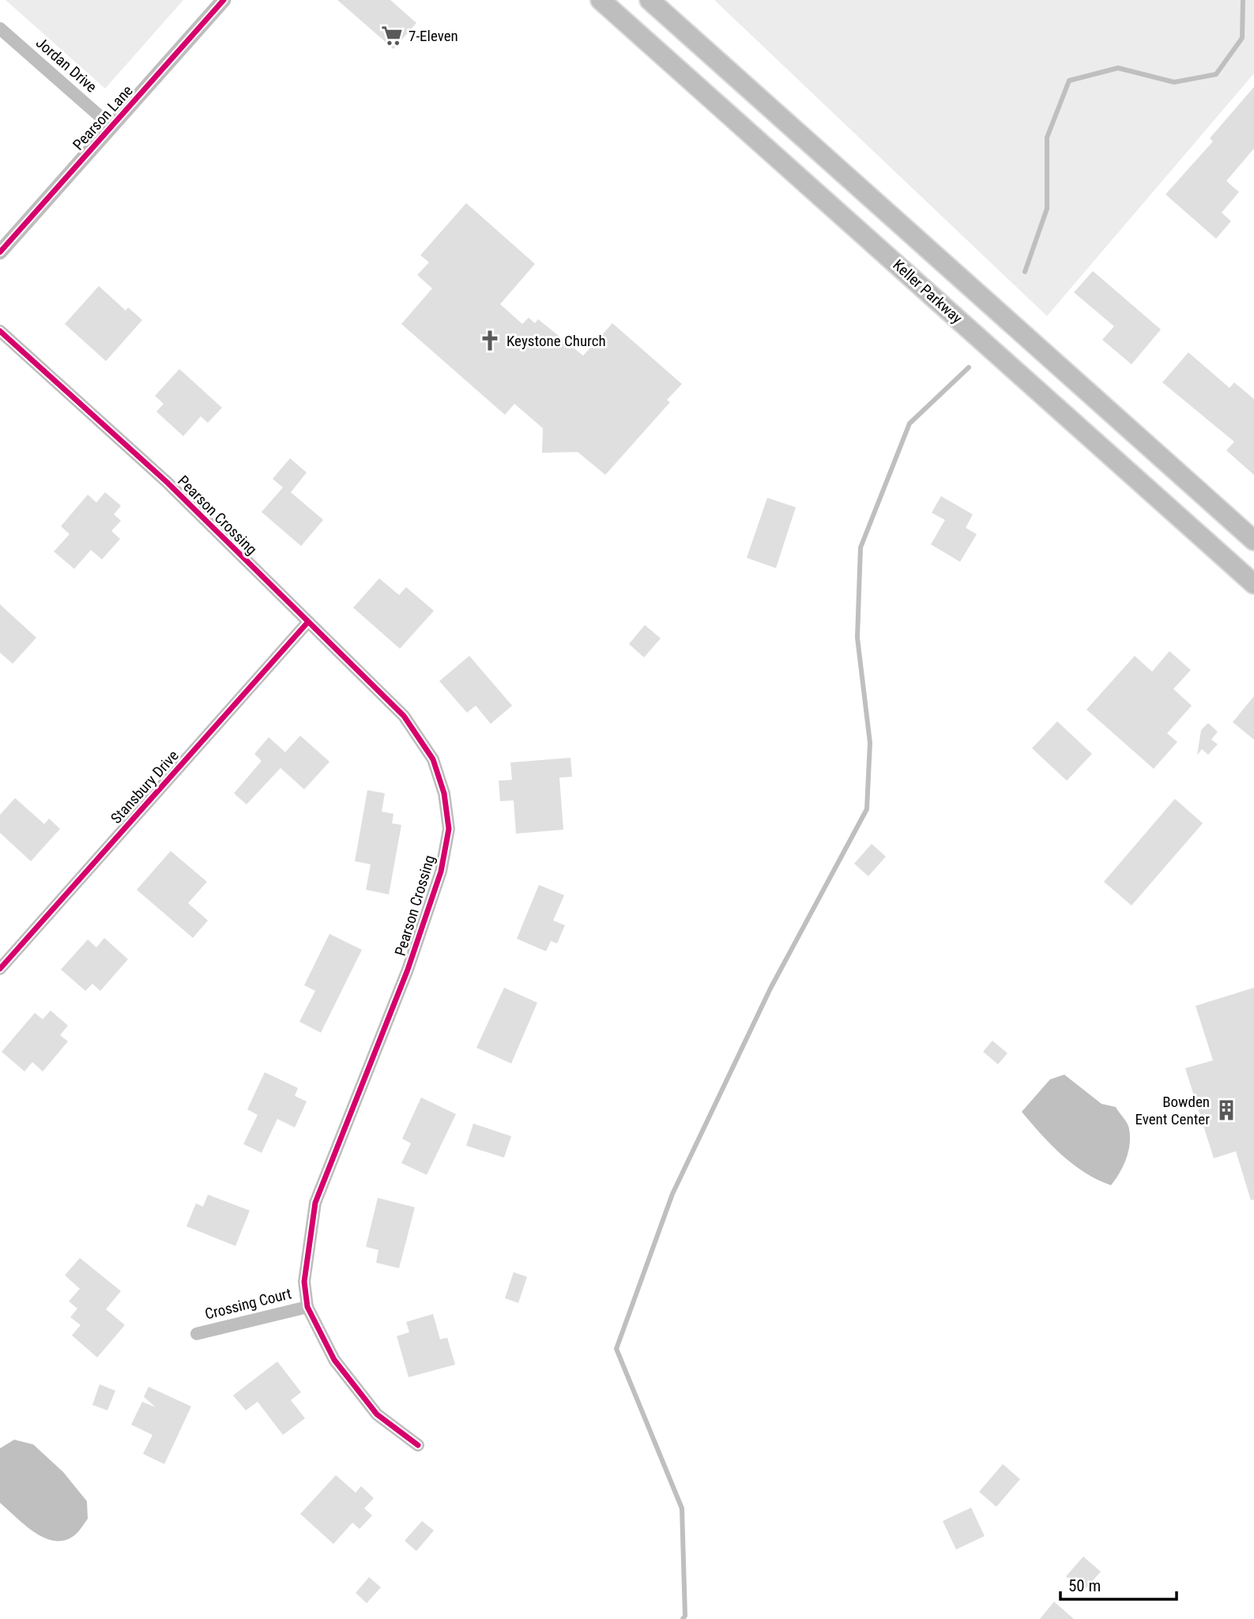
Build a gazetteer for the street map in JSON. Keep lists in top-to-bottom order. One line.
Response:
{"streets":{"main road":["Keller Parkway"],"street":["Jordan Drive","Pearson Lane","Pearson Crossing","Stansbury Drive","Crossing Court"]},"crossings":[["Jordan Drive","Pearson Lane"],["Pearson Crossing","Stansbury Drive"],["Pearson Crossing","Crossing Court"]],"places":{"supermarket":["7-Eleven"],"church":["Keystone Church"],"building":["Bowden Event Center"]},"scale_bar":"50 m"}
